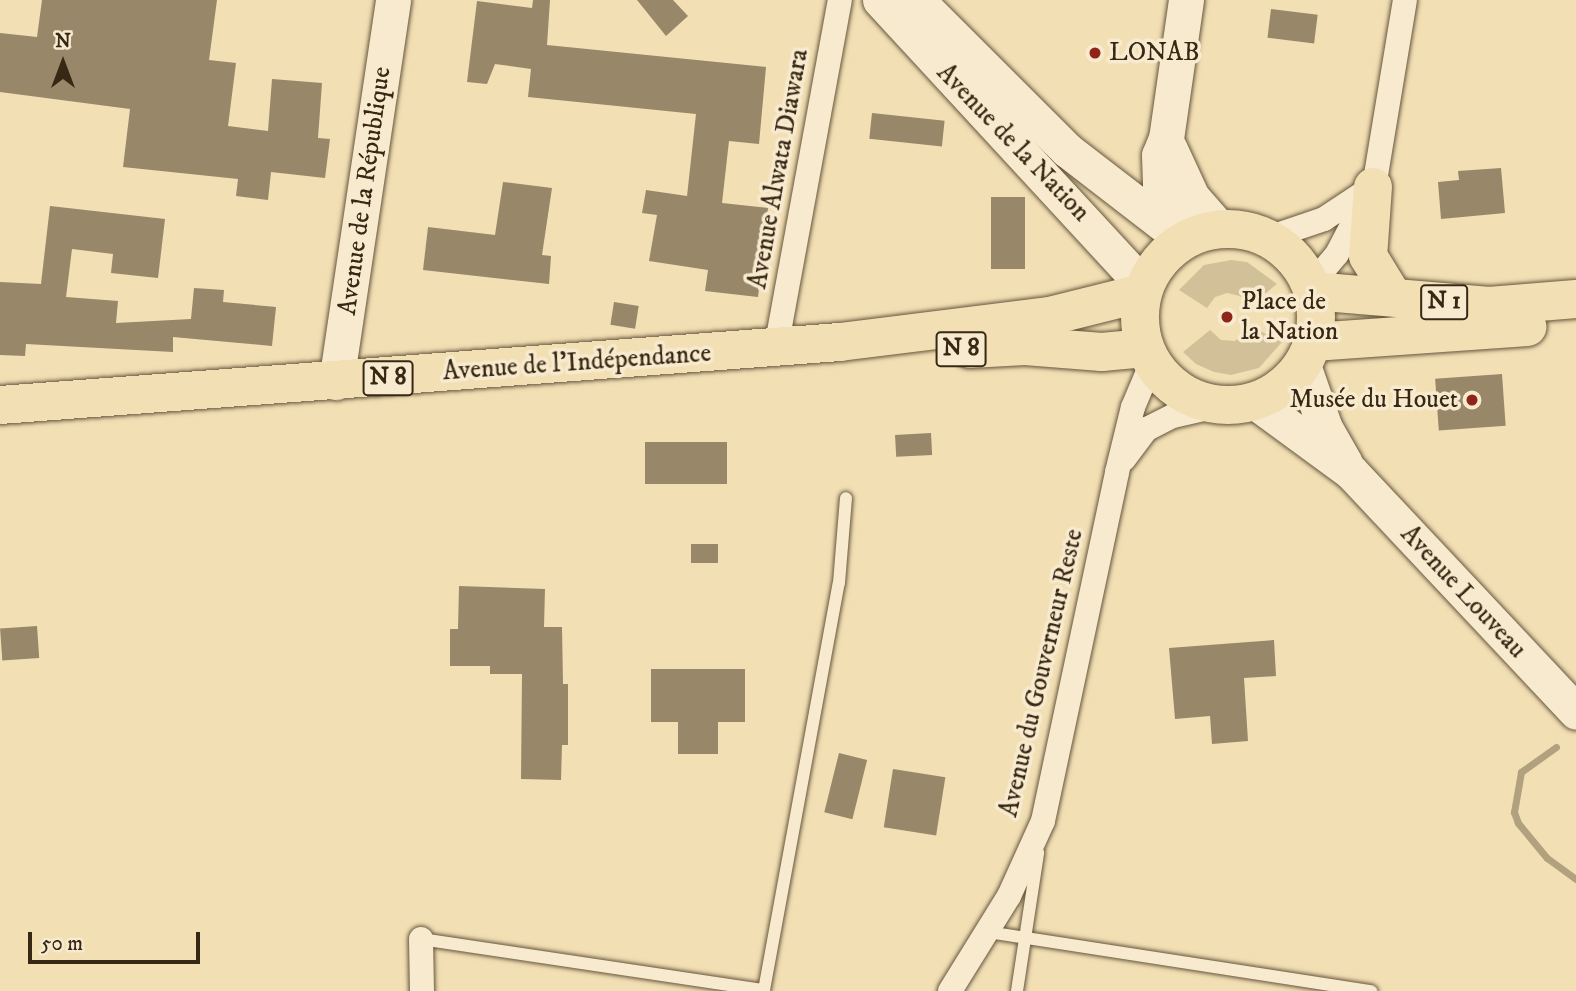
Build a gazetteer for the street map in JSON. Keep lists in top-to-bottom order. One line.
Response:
{"streets":{"highway":["N 1","N 8","Avenue de l'Indépendance"],"main road":["Avenue de la Nation","Avenue de la République","Avenue Louveau"],"street":["Avenue Alwata Diawara","Avenue du Gouverneur Reste"]},"crossings":[["Avenue de la Nation","N 1"],["Avenue de la Nation","Avenue de l'Indépendance"],["Avenue de la Nation","Avenue Louveau"],["Avenue de la Nation","Avenue du Gouverneur Reste"],["Avenue Alwata Diawara","Avenue de l'Indépendance"],["Avenue de la République","Avenue de l'Indépendance"],["N 1","Avenue de l'Indépendance"],["N 1","Avenue Louveau"],["N 1","Avenue du Gouverneur Reste"],["Avenue de l'Indépendance","Avenue Louveau"],["Avenue de l'Indépendance","Avenue du Gouverneur Reste"],["Avenue Louveau","Avenue du Gouverneur Reste"]],"places":["LONAB","Place de la Nation","Musée du Houet"],"scale_bar":"50 m","north":"top"}
